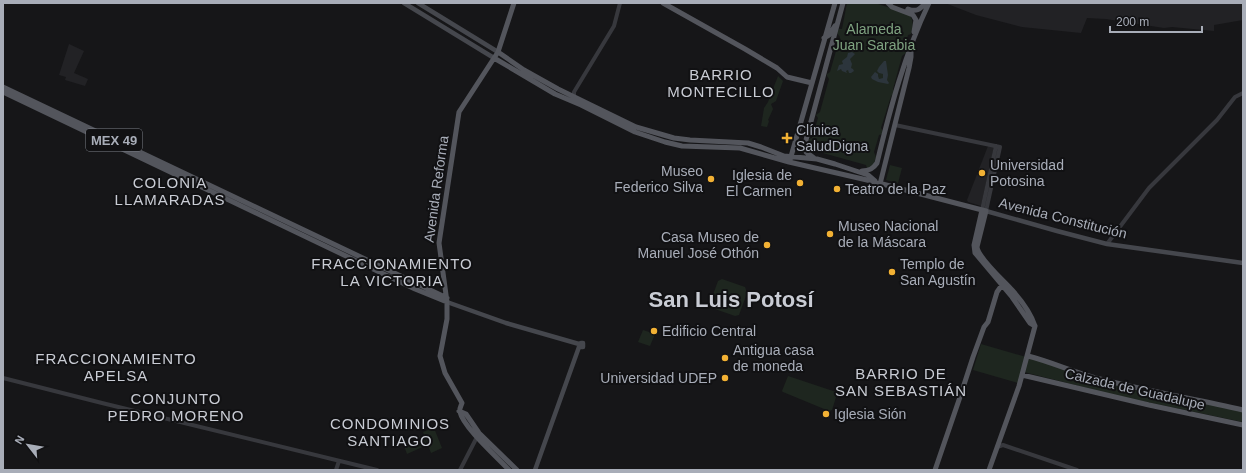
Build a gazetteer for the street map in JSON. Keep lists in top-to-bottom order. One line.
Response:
{"streets":{"main road":["MEX 49","Avenida Reforma","Avenida Constitución","Calzada de Guadalupe"]},"crossings":[["MEX 49","Avenida Reforma"]],"districts":["BARRIO MONTECILLO","COLONIA LLAMARADAS","FRACCIONAMIENTO LA VICTORIA","San Luis Potosí","FRACCIONAMIENTO APELSA","BARRIO DE SAN SEBASTIÁN","CONJUNTO PEDRO MORENO","CONDOMINIOS SANTIAGO"],"parks":["Alameda Juan Sarabia"],"places":{"health":["Clínica SaludDigna"],"other":["Universidad Potosina","Museo Federico Silva","Iglesia de El Carmen","Teatro de la Paz","Museo Nacional de la Máscara","Casa Museo de Manuel José Othón","Templo de San Agustín","Edificio Central","Antigua casa de moneda","Universidad UDEP","Iglesia Sión"]},"scale_bar":"200 m","north":"top left"}
